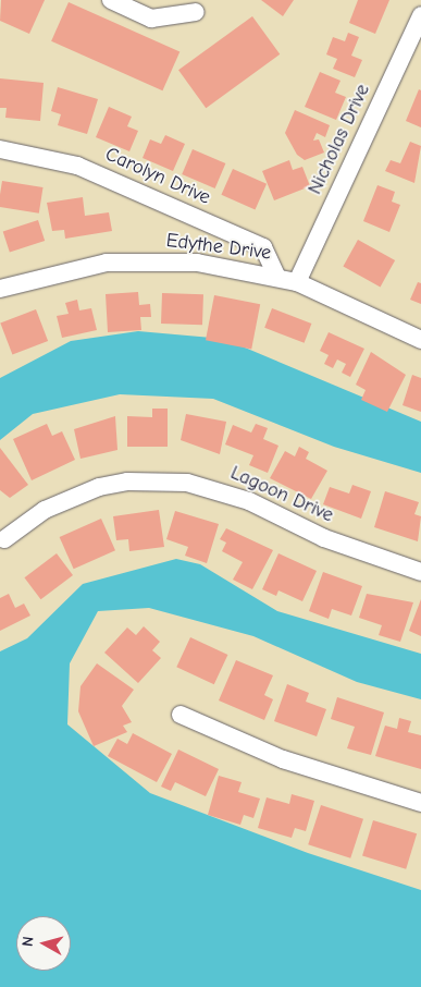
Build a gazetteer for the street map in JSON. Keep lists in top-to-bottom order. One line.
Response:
{"streets":{"street":["Nicholas Drive","Carolyn Drive","Edythe Drive","Lagoon Drive"]},"crossings":[["Nicholas Drive","Edythe Drive"],["Carolyn Drive","Edythe Drive"]],"north":"left"}
